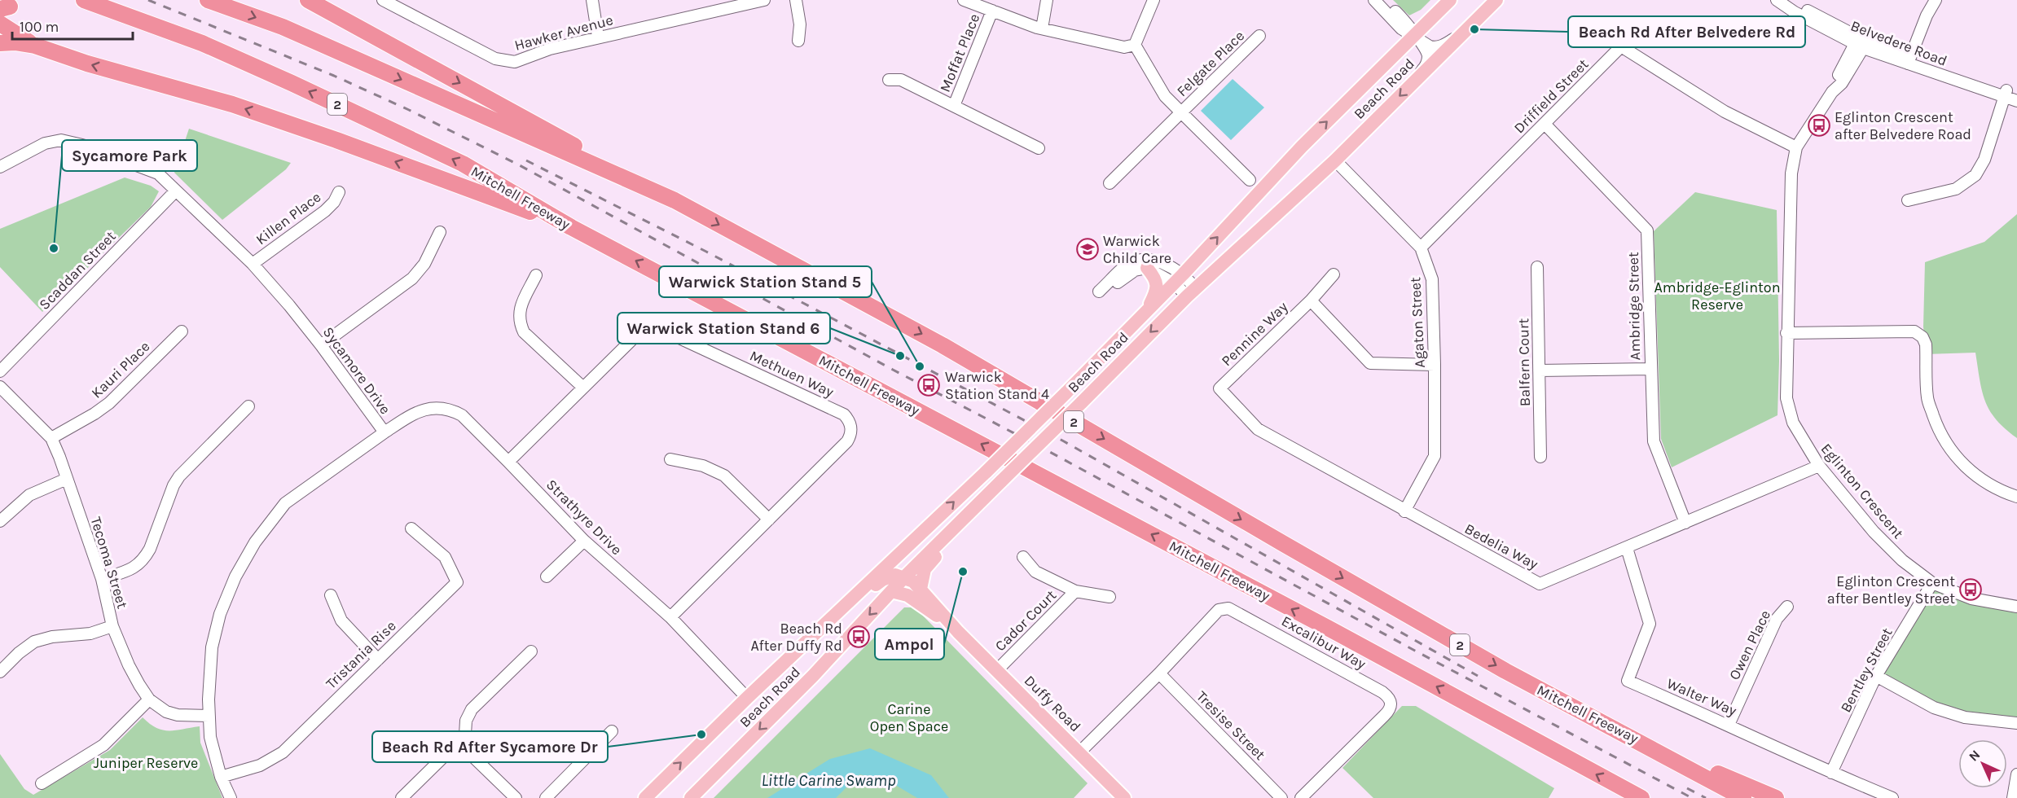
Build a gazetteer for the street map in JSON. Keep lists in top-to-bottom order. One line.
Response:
{"streets":{"highway":["2","Mitchell Freeway"],"main road":["Beach Road","Duffy Road"],"street":["Hawker Avenue","Belvedere Road","Moffat Place","Felgate Place","Driffield Street","Killen Place","Scaddan Street","Ambridge Street","Agaton Street","Pennine Way","Balfern Court","Kauri Place","Sycamore Drive","Methuen Way","Eglinton Crescent","Strathyre Drive","Bedelia Way","Tecoma Street","Cador Court","Excalibur Way","Owen Place","Tristania Rise","Bentley Street","Walter Way","Tresise Street"]},"crossings":[["Belvedere Road","Eglinton Crescent"],["Beach Road","Agaton Street"],["Beach Road","Strathyre Drive"],["Beach Road","Duffy Road"],["Driffield Street","Ambridge Street"],["Driffield Street","Agaton Street"],["Driffield Street","Eglinton Crescent"],["Killen Place","Sycamore Drive"],["Scaddan Street","Sycamore Drive"],["Ambridge Street","Bedelia Way"],["Agaton Street","Bedelia Way"],["Pennine Way","Bedelia Way"],["Kauri Place","Tecoma Street"],["Sycamore Drive","Strathyre Drive"],["Sycamore Drive","Tecoma Street"],["Sycamore Drive","Tristania Rise"],["Methuen Way","Strathyre Drive"],["Eglinton Crescent","Bedelia Way"],["Eglinton Crescent","Bentley Street"],["Bedelia Way","Walter Way"],["Cador Court","Duffy Road"],["Excalibur Way","Duffy Road"],["Excalibur Way","Tresise Street"],["Owen Place","Walter Way"],["Bentley Street","Walter Way"]],"water":["Little Carine Swamp"],"parks":["Ambridge-Eglinton Reserve","Carine Open Space","Juniper Reserve"],"places":{"other":["Beach Rd After Belvedere Rd","Sycamore Park","Warwick Station Stand 6","Warwick Station Stand 5","Ampol","Beach Rd After Sycamore Dr"],"bus stop":["Eglinton Crescent after Belvedere Road","Warwick Station Stand 4","Eglinton Crescent after Bentley Street","Beach Rd After Duffy Rd"],"school or university":["Warwick Child Care"]},"scale_bar":"100 m","north":"top left"}
